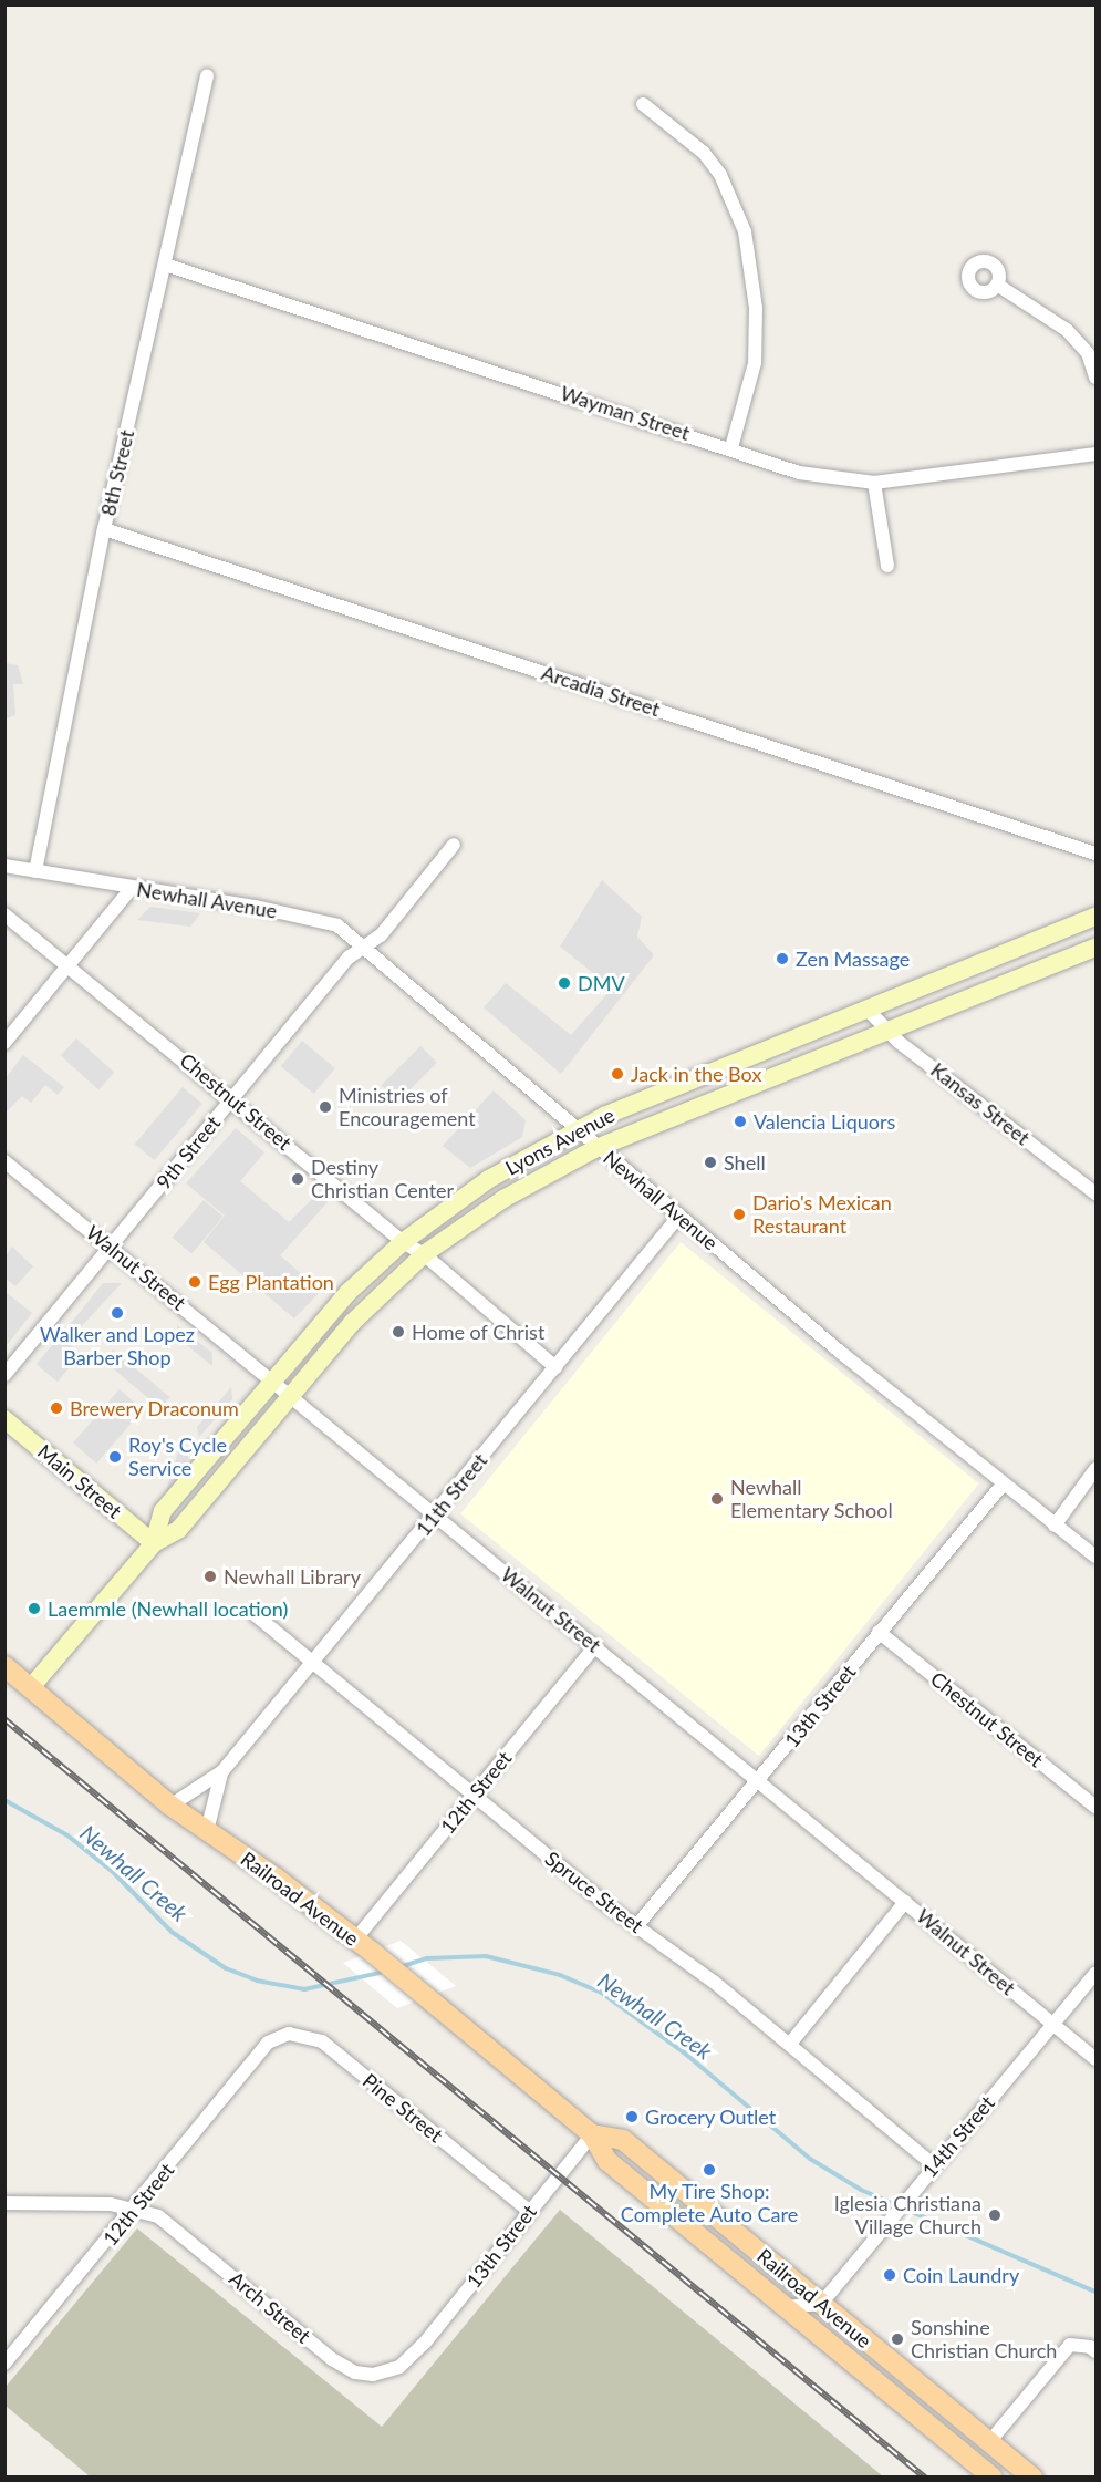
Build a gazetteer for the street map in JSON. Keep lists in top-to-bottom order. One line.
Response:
{"streets":{"main road":["Lyons Avenue","Main Street","Railroad Avenue"],"street":["Wayman Street","8th Street","Arcadia Street","Newhall Avenue","Chestnut Street","Kansas Street","9th Street","Walnut Street","11th Street","13th Street","12th Street","Spruce Street","Pine Street","14th Street","Arch Street"]},"crossings":[["Wayman Street","8th Street"],["8th Street","Arcadia Street"],["8th Street","Newhall Avenue"],["Newhall Avenue","Lyons Avenue"],["Newhall Avenue","9th Street"],["Newhall Avenue","11th Street"],["Newhall Avenue","13th Street"],["Chestnut Street","Lyons Avenue"],["Chestnut Street","9th Street"],["Chestnut Street","11th Street"],["Chestnut Street","13th Street"],["Kansas Street","Lyons Avenue"],["Lyons Avenue","Walnut Street"],["Lyons Avenue","Main Street"],["Lyons Avenue","Railroad Avenue"],["9th Street","Walnut Street"],["Walnut Street","11th Street"],["Walnut Street","13th Street"],["Walnut Street","12th Street"],["Walnut Street","14th Street"],["11th Street","Spruce Street"],["11th Street","Railroad Avenue"],["13th Street","Spruce Street"],["13th Street","Railroad Avenue"],["13th Street","Pine Street"],["13th Street","Arch Street"],["12th Street","Spruce Street"],["12th Street","Railroad Avenue"],["12th Street","Pine Street"],["12th Street","Arch Street"],["Spruce Street","14th Street"],["Railroad Avenue","14th Street"]],"water":["Newhall Creek"],"places":["Zen Massage","DMV","Jack in the Box","Ministries of Encouragement","Valencia Liquors","Shell","Destiny Christian Center","Dario's Mexican Restaurant","Egg Plantation","Walker and Lopez Barber Shop","Home of Christ","Brewery Draconum","Roy's Cycle Service","Newhall Elementary School","Newhall Library","Laemmle (Newhall location)","Grocery Outlet","My Tire Shop: Complete Auto Care","Iglesia Christiana Village Church","Coin Laundry","Sonshine Christian Church"]}
